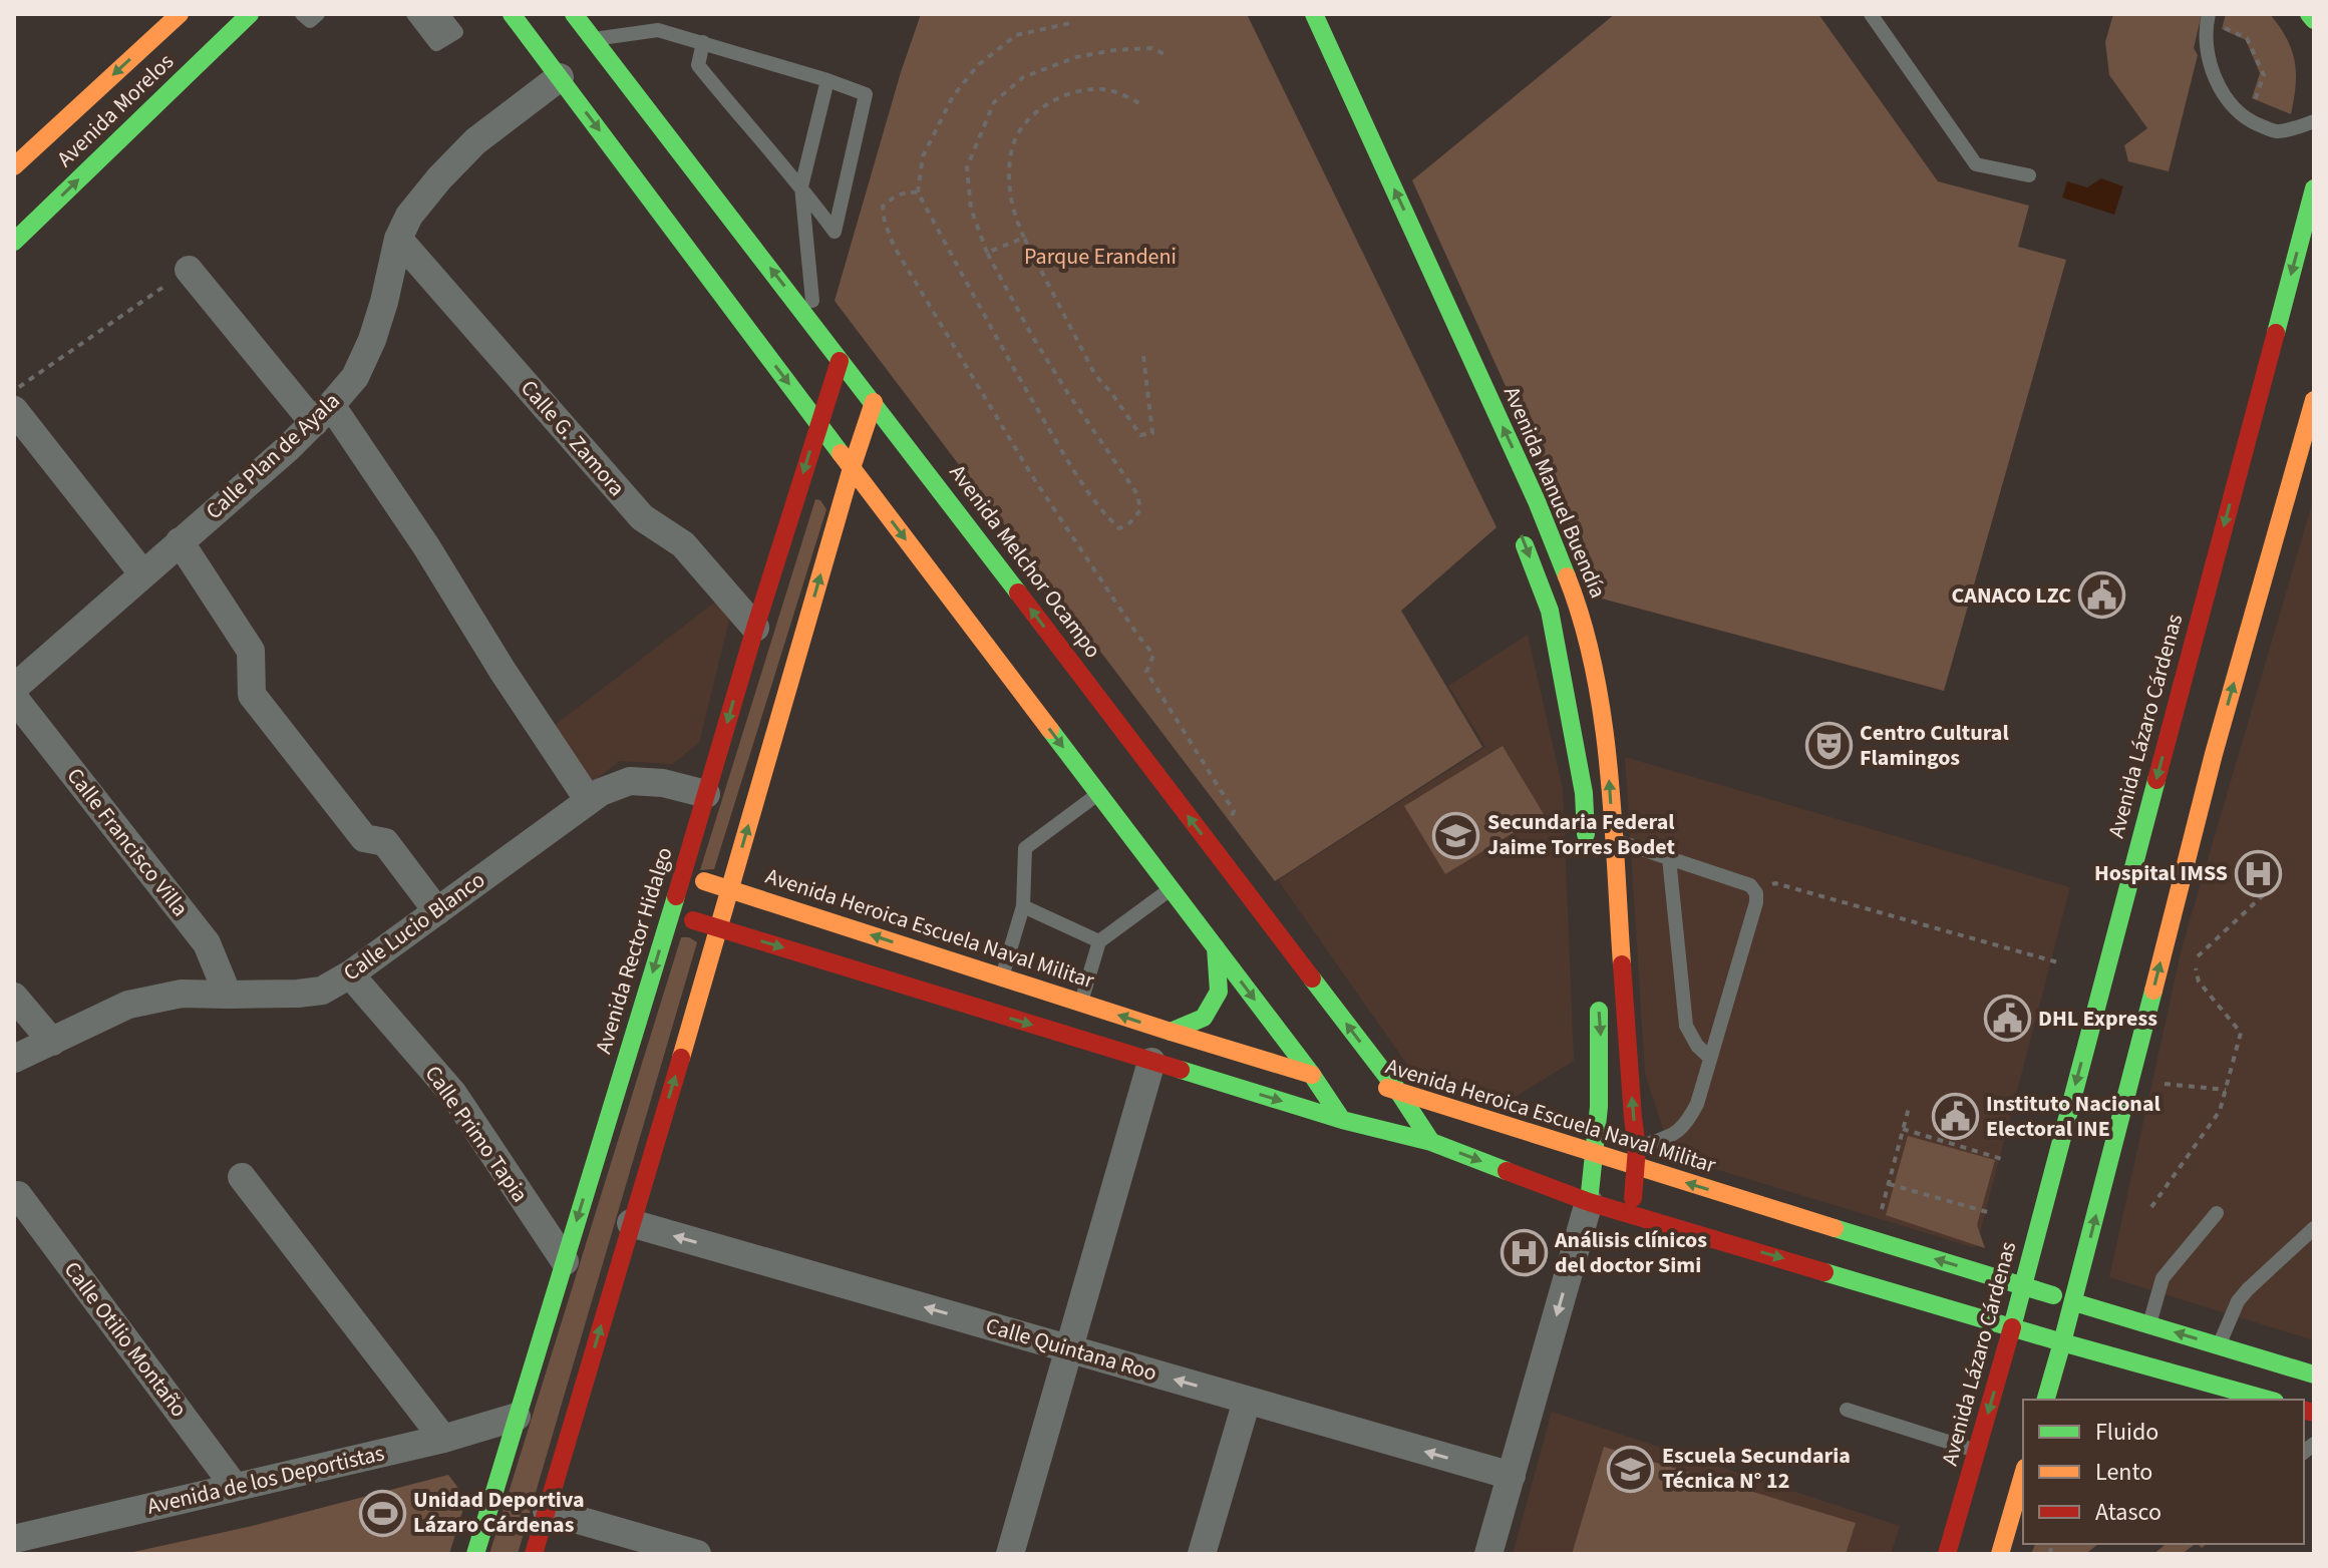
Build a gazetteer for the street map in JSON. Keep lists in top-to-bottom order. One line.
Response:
{"streets":{"main road":["Avenida Morelos","Avenida Manuel Buendía","Avenida Melchor Ocampo","Avenida Lázaro Cárdenas","Avenida Heroica Escuela Naval Militar","Avenida Rector Hidalgo"],"street":["Calle G. Zamora","Calle Plan de Ayala","Calle Francisco Villa","Calle Lucio Blanco","Calle Primo Tapia","Calle Otilio Montaño","Calle Quintana Roo","Avenida de los Deportistas"]},"crossings":[["Calle G. Zamora","Calle Plan de Ayala"],["Calle G. Zamora","Avenida Rector Hidalgo"],["Avenida Manuel Buendía","Avenida Heroica Escuela Naval Militar"],["Avenida Melchor Ocampo","Avenida Heroica Escuela Naval Militar"],["Avenida Melchor Ocampo","Avenida Rector Hidalgo"],["Avenida Lázaro Cárdenas","Avenida Heroica Escuela Naval Militar"],["Calle Francisco Villa","Calle Lucio Blanco"],["Calle Lucio Blanco","Avenida Rector Hidalgo"],["Calle Lucio Blanco","Calle Primo Tapia"],["Avenida Heroica Escuela Naval Militar","Avenida Rector Hidalgo"],["Avenida Rector Hidalgo","Calle Primo Tapia"],["Avenida Rector Hidalgo","Avenida de los Deportistas"],["Calle Otilio Montaño","Avenida de los Deportistas"]],"one_way":["Calle Quintana Roo"],"parks":["Parque Erandeni"],"places":{"public building":["CANACO LZC","DHL Express","Instituto Nacional Electoral INE"],"theatre":["Centro Cultural Flamingos"],"school or university":["Secundaria Federal Jaime Torres Bodet","Escuela Secundaria Técnica N° 12"],"hospital":["Hospital IMSS","Análisis clínicos del doctor Simi"],"sports":["Unidad Deportiva Lázaro Cárdenas"]},"legend":["Fluido","Lento","Atasco"]}
